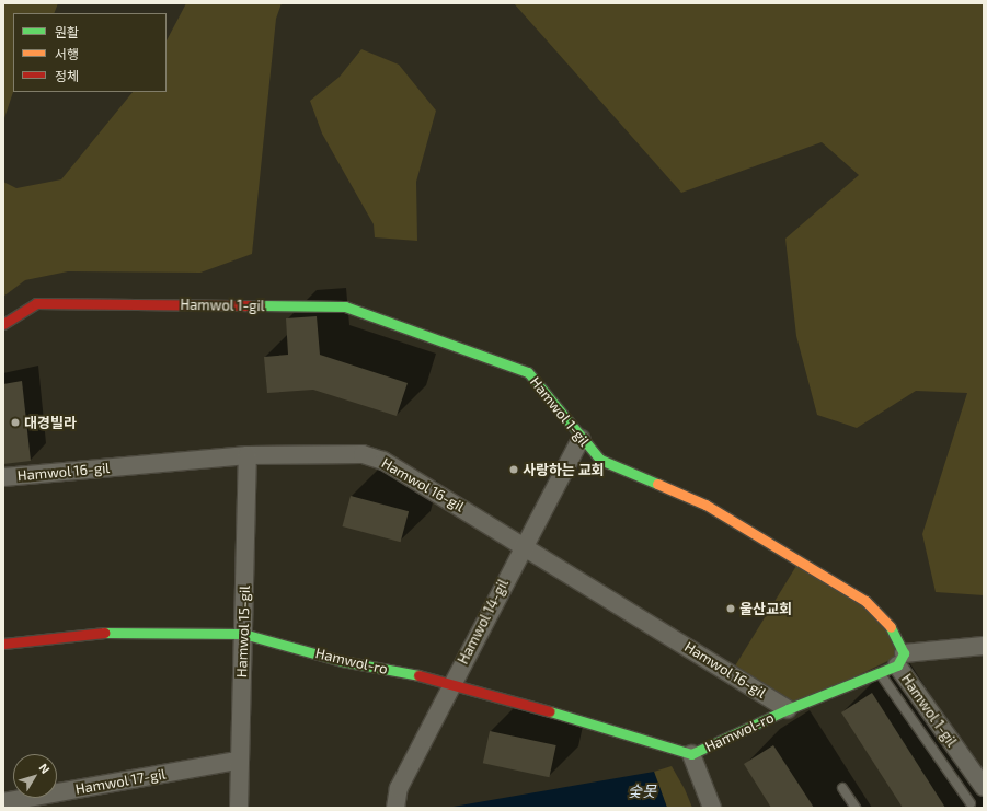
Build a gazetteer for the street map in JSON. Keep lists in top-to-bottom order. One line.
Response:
{"streets":{"street":["Hamwol 1-gil","Hamwol 16-gil","Hamwol 14-gil","Hamwol 15-gil","Hamwol-ro","Hamwol 17-gil"]},"crossings":[["Hamwol 1-gil","Hamwol 14-gil"],["Hamwol 1-gil","Hamwol-ro"],["Hamwol 16-gil","Hamwol 14-gil"],["Hamwol 16-gil","Hamwol 15-gil"],["Hamwol 16-gil","Hamwol-ro"],["Hamwol 14-gil","Hamwol-ro"],["Hamwol 15-gil","Hamwol-ro"],["Hamwol 15-gil","Hamwol 17-gil"]],"water":["숯못"],"places":["대경빌라","사랑하는 교회","울산교회"],"legend":["원활","서행","정체"],"north":"top right"}
